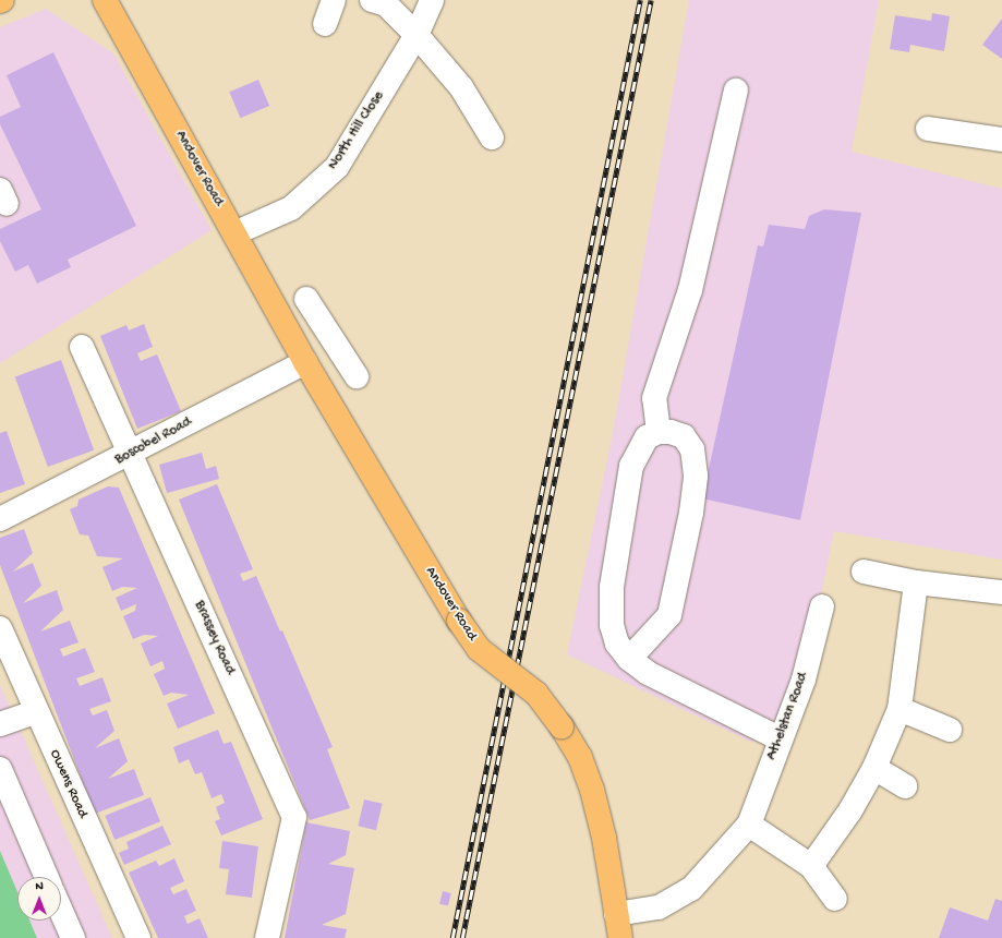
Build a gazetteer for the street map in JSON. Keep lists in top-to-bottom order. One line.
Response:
{"streets":{"main road":["Andover Road"],"street":["North Hill Close","Boscobel Road","Brassey Road","Athelstan Road","Owens Road"]},"crossings":[["North Hill Close","Andover Road"],["Andover Road","Boscobel Road"],["Andover Road","Athelstan Road"],["Boscobel Road","Brassey Road"]],"north":"top"}
